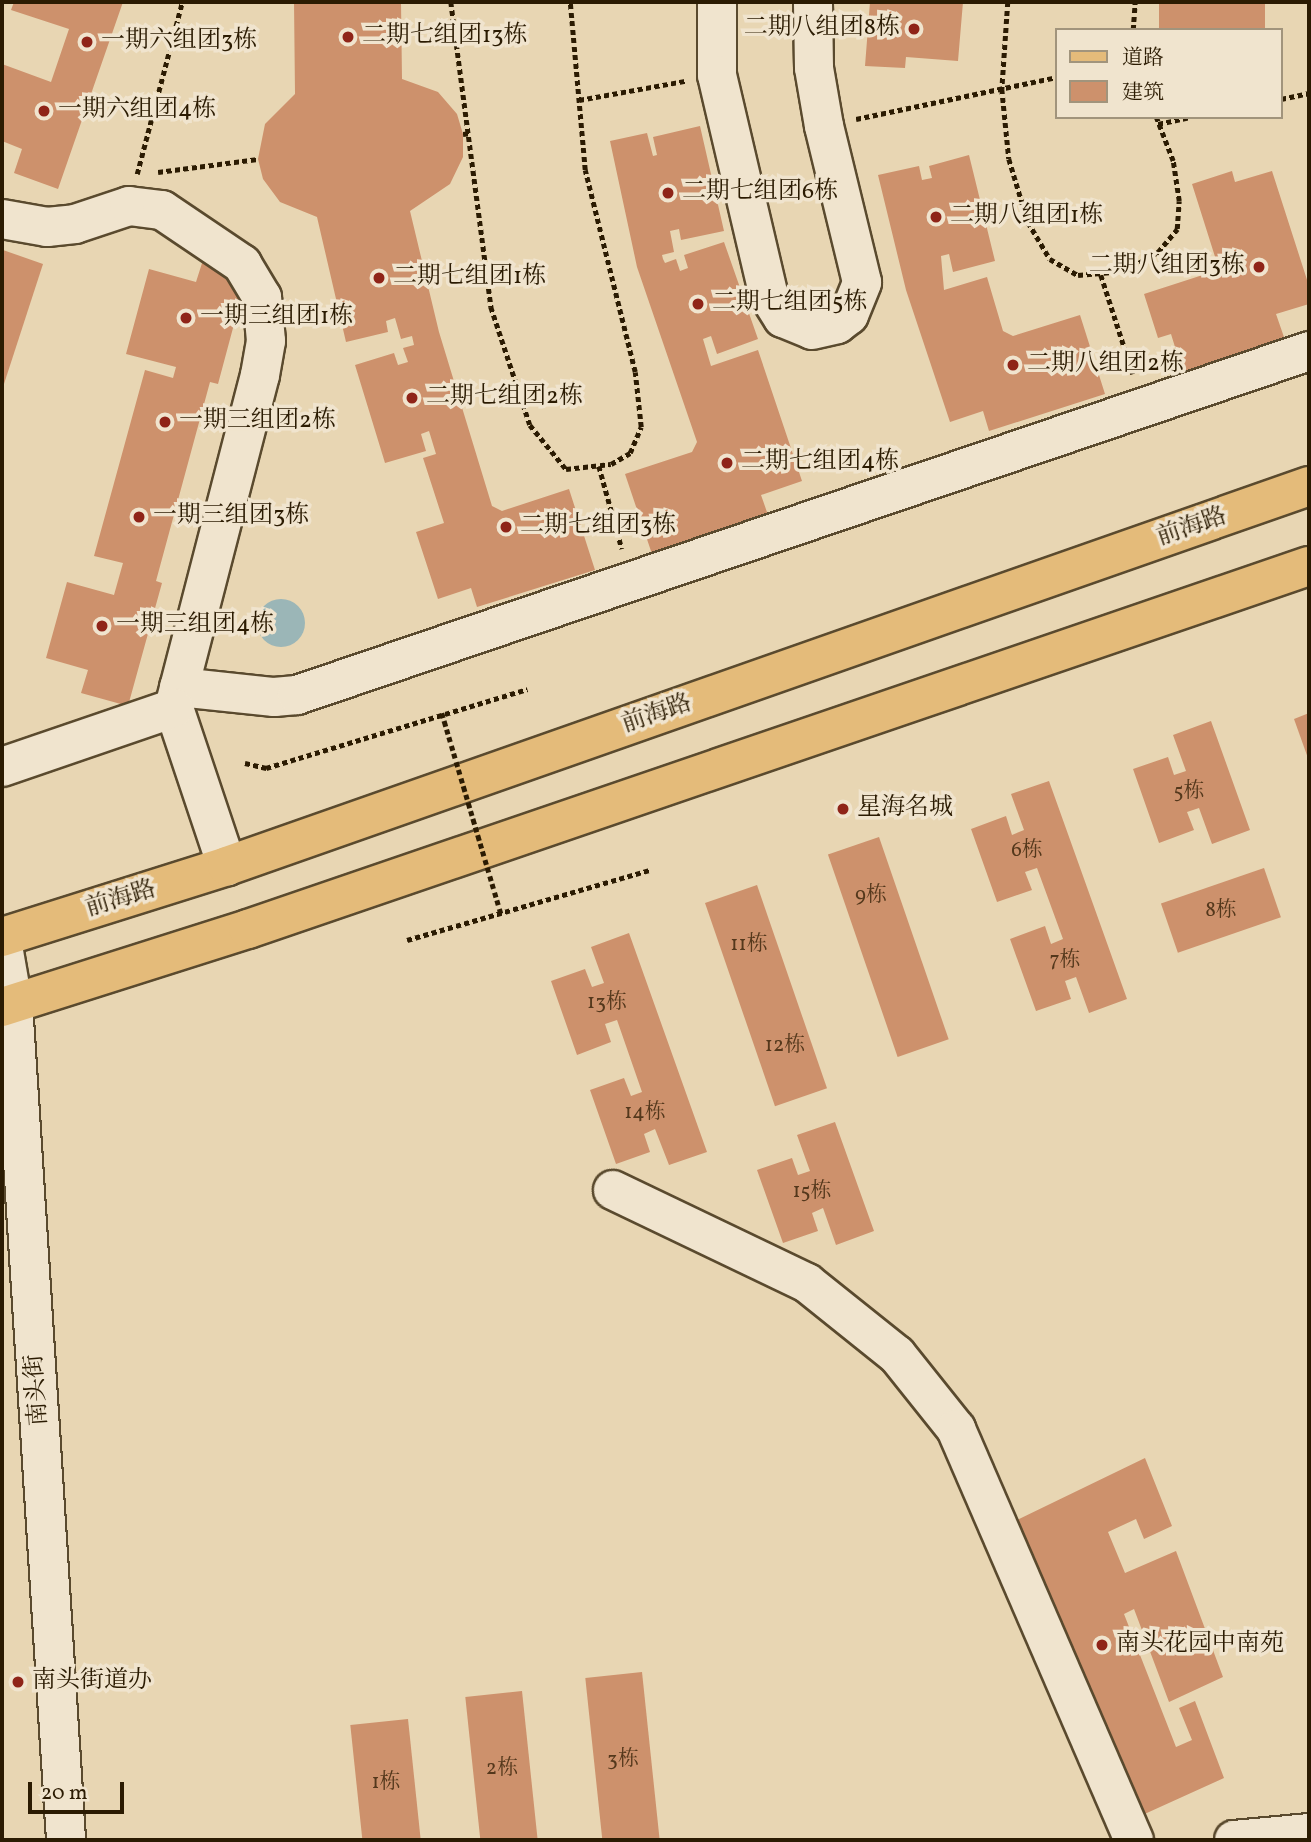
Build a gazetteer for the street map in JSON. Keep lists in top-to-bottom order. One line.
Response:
{"streets":{"main road":["前海路"],"street":["南头街"]},"crossings":[["前海路","南头街"]],"places":["二期八组团8栋","二期七组团13栋","一期六组团3栋","一期六组团4栋","二期七组团6栋","二期八组团1栋","二期八组团3栋","二期七组团1栋","二期七组团5栋","一期三组团1栋","二期八组团2栋","二期七组团2栋","一期三组团2栋","二期七组团4栋","一期三组团3栋","二期七组团3栋","一期三组团4栋","星海名城","南头花园中南苑","南头街道办"],"house_numbers":["5栋","6栋","9栋","8栋","11栋","7栋","13栋","12栋","14栋","15栋","3栋","2栋","1栋"],"legend":["道路","建筑"],"scale_bar":"20 m"}
